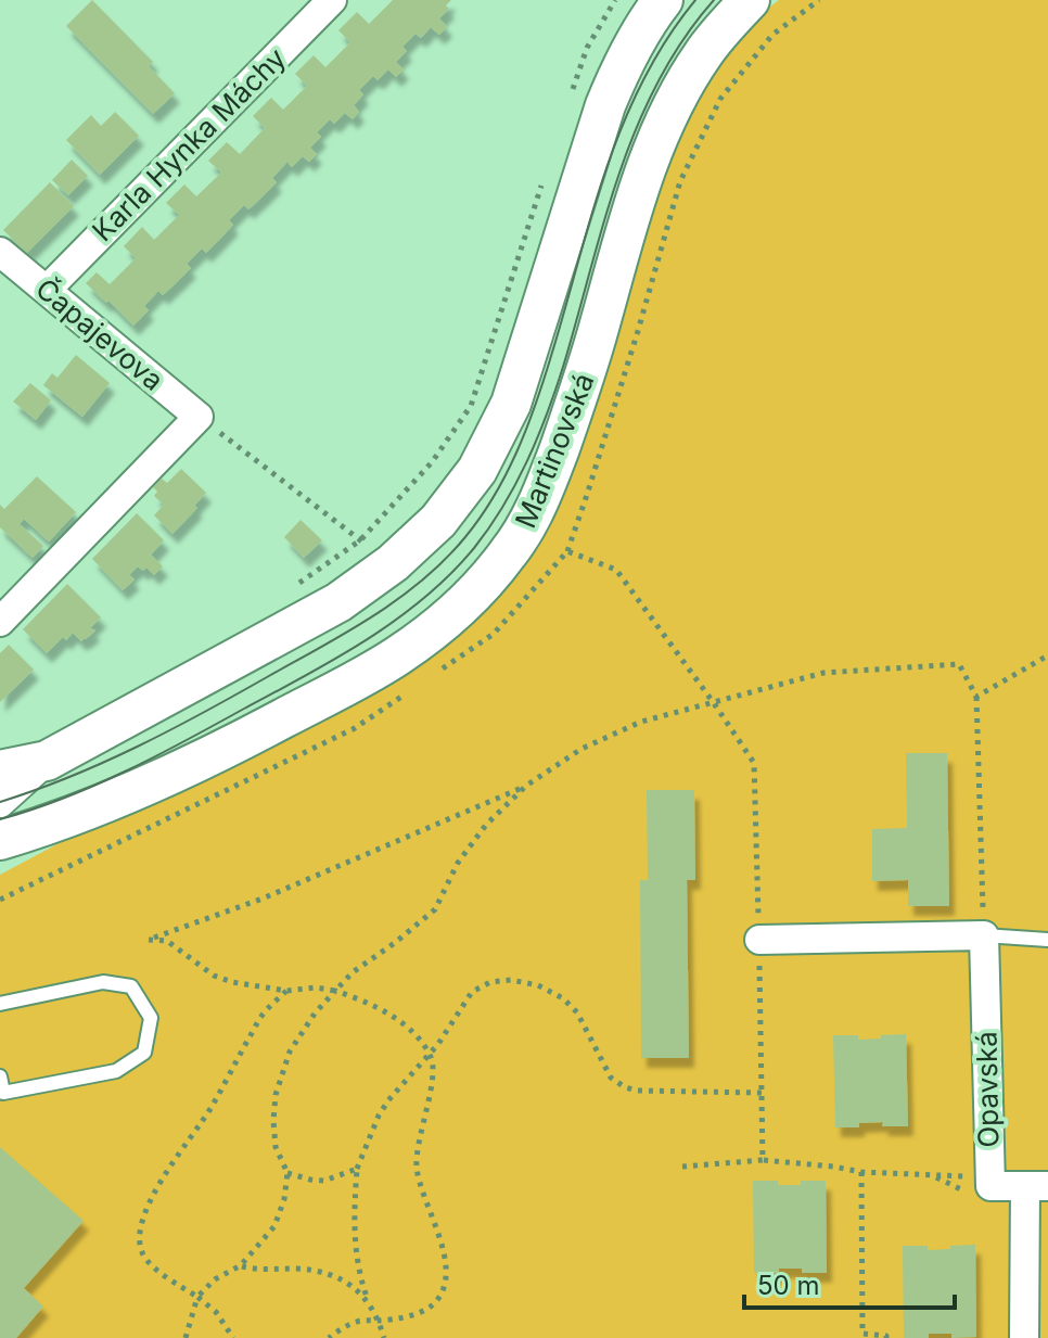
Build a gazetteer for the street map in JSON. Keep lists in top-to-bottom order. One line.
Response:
{"streets":{"street":["Karla Hynka Máchy","Čapajevova","Martinovská","Opavská"]},"crossings":[["Karla Hynka Máchy","Čapajevova"]],"scale_bar":"50 m"}
